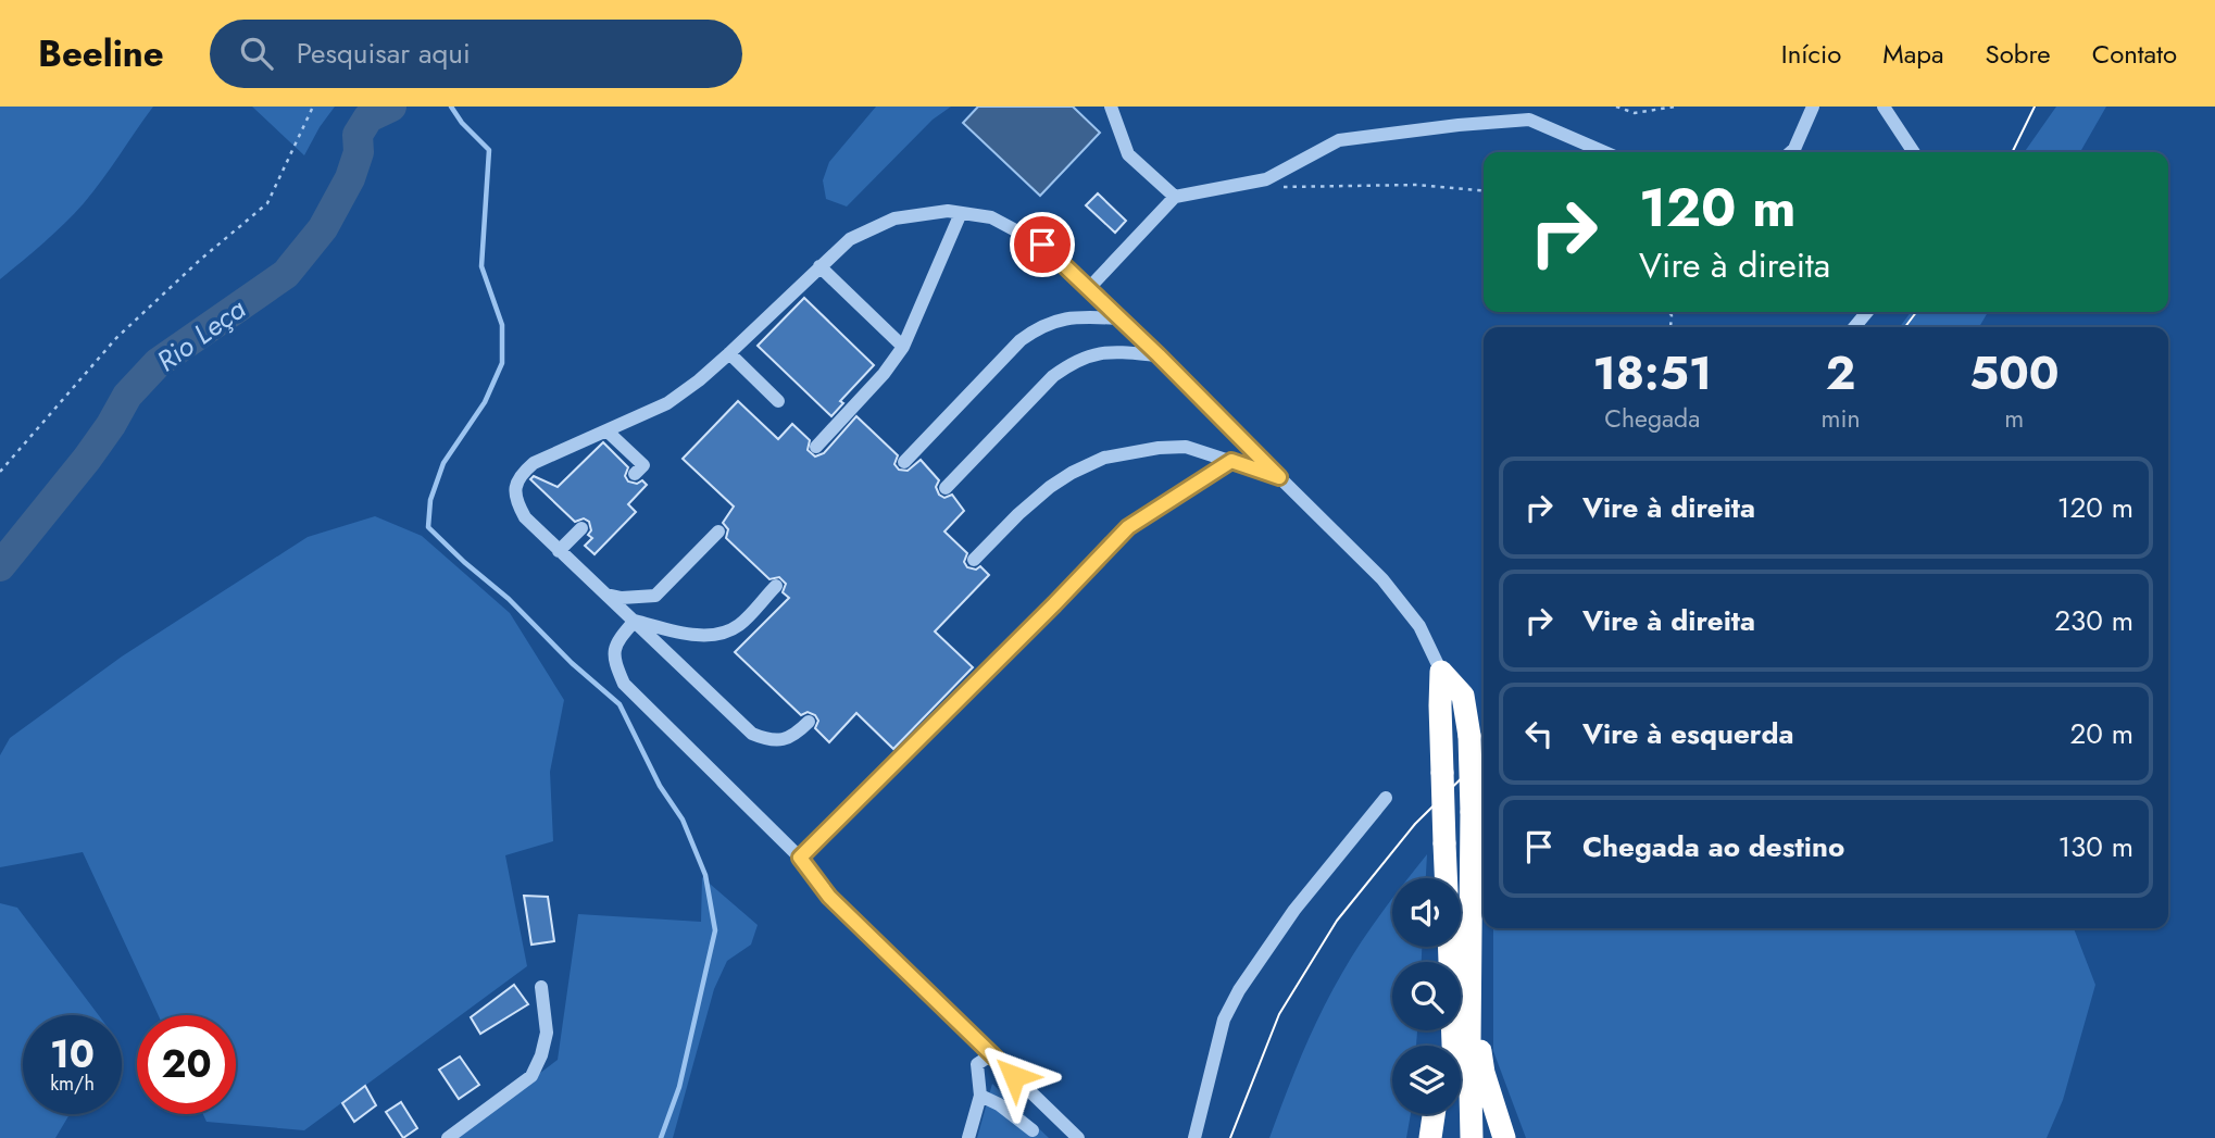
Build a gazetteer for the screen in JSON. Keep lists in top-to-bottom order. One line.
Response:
{"water":["Rio Leça"],"page":{"header":"Beeline","search":"Pesquisar aqui","nav":["Início","Mapa","Sobre","Contato"],"turn":["120 m","Vire à direita"],"eta":["18:51","Chegada","2","min","500","m"],"list":[{"name":"Vire à direita","value":"120 m"},{"name":"Vire à direita","value":"230 m"},{"name":"Vire à esquerda","value":"20 m"},{"name":"Chegada ao destino","value":"130 m"}],"speed":"10 km/h","limit":"20"}}
